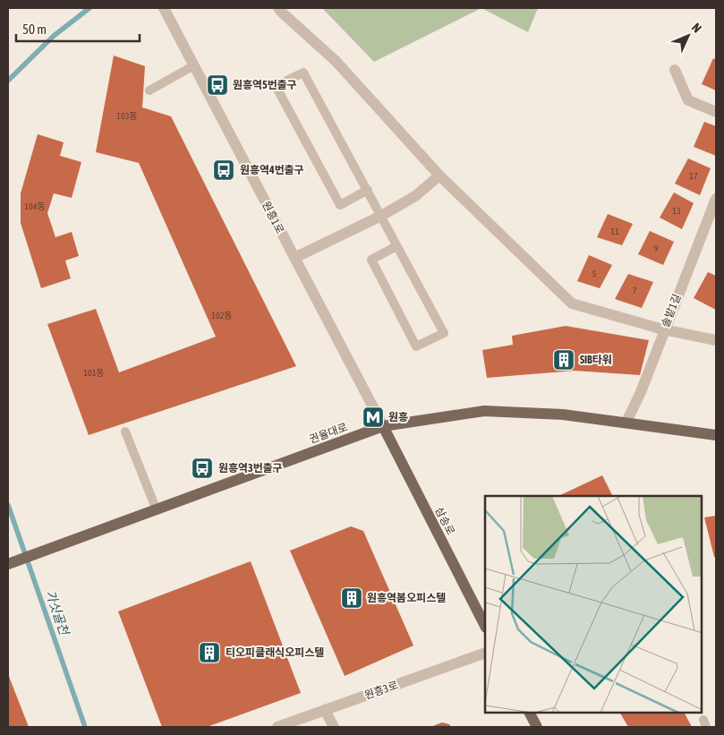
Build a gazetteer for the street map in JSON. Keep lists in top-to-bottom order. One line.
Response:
{"streets":{"main road":["권율대로","삼송로"],"street":["원흥1로","솔밭1길","원흥3로"]},"crossings":[["원흥1로","권율대로"],["원흥1로","삼송로"],["솔밭1길","권율대로"],["권율대로","삼송로"]],"water":["가싯골천"],"places":{"bus stop":["원흥역5번출구","원흥역4번출구","원흥역3번출구"],"building":["SIB타워","원흥역봄오피스텔","티오피클래식오피스텔"],"metro station":["원흥"]},"house_numbers":["103동","17","104동","13","11","9","5","7","102동","101동"],"scale_bar":"50 m","north":"top right"}
